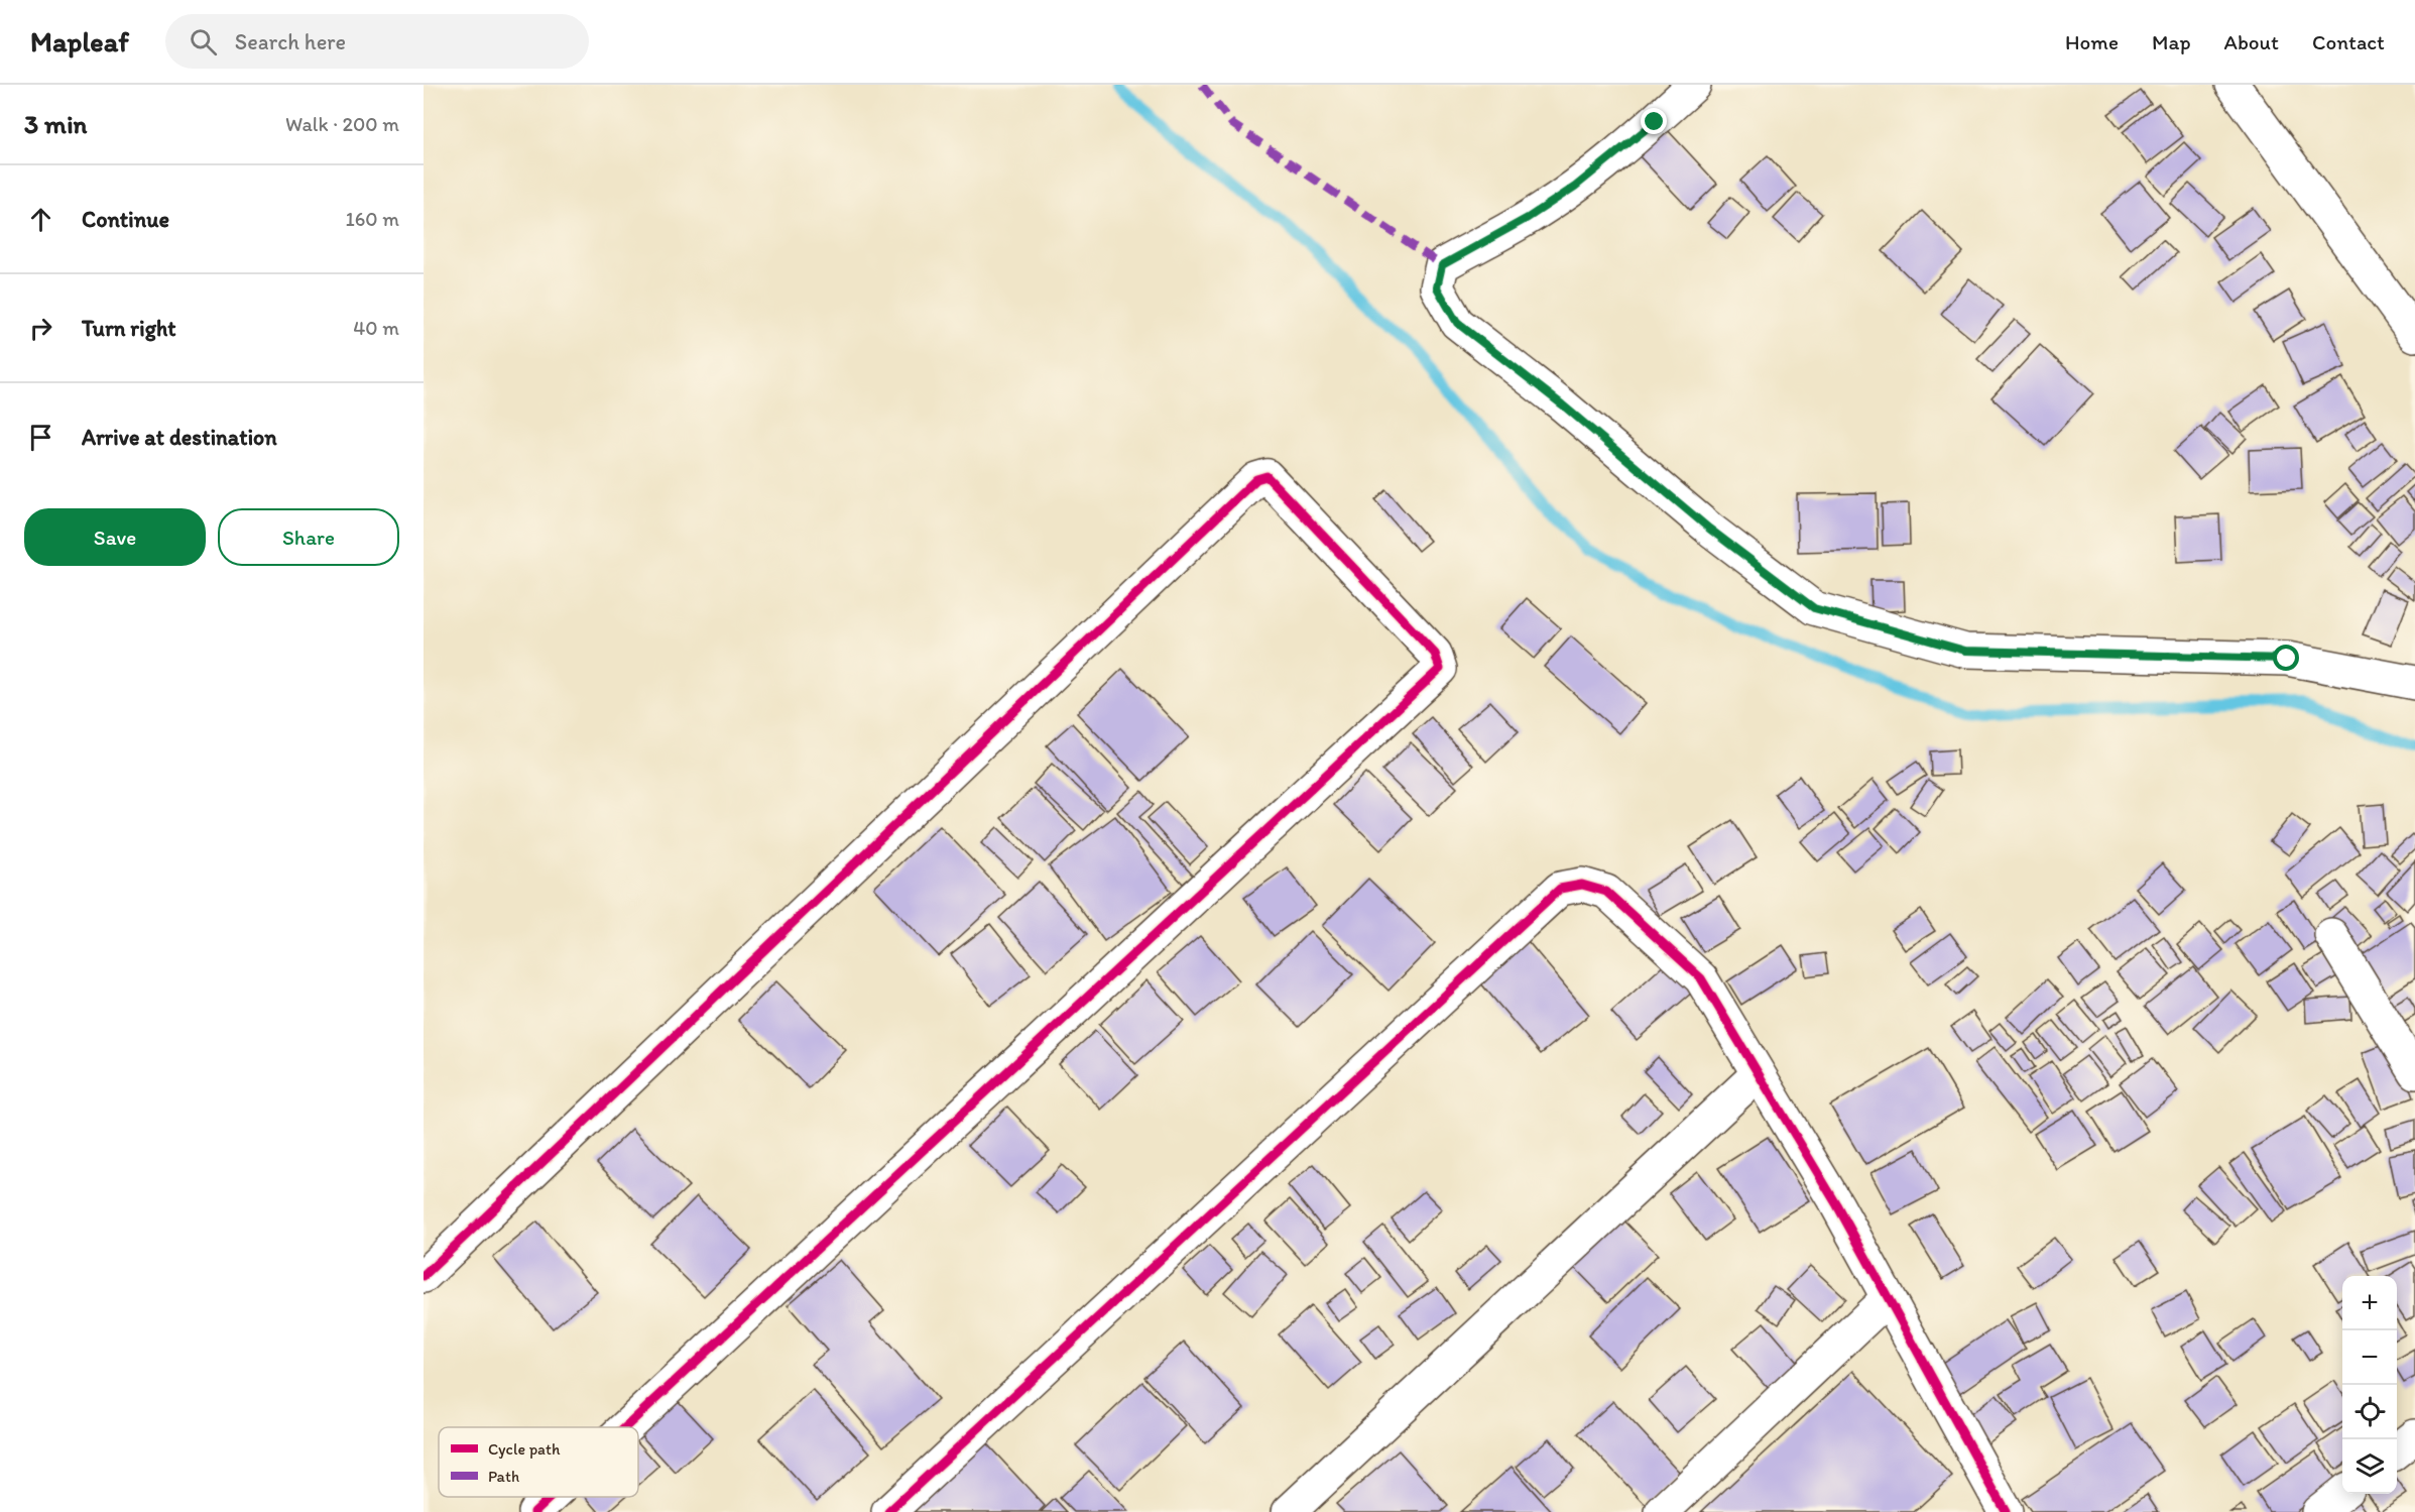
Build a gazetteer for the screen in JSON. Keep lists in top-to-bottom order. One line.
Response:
{"legend":["Cycle path","Path"],"page":{"header":"Mapleaf","search":"Search here","nav":["Home","Map","About","Contact"],"heading":["3 min","Walk · 200 m"],"list":[["Continue","160 m"],["Turn right","40 m"],"Arrive at destination"],"buttons":["Save","Share"],"map_buttons":["+","−"]}}
